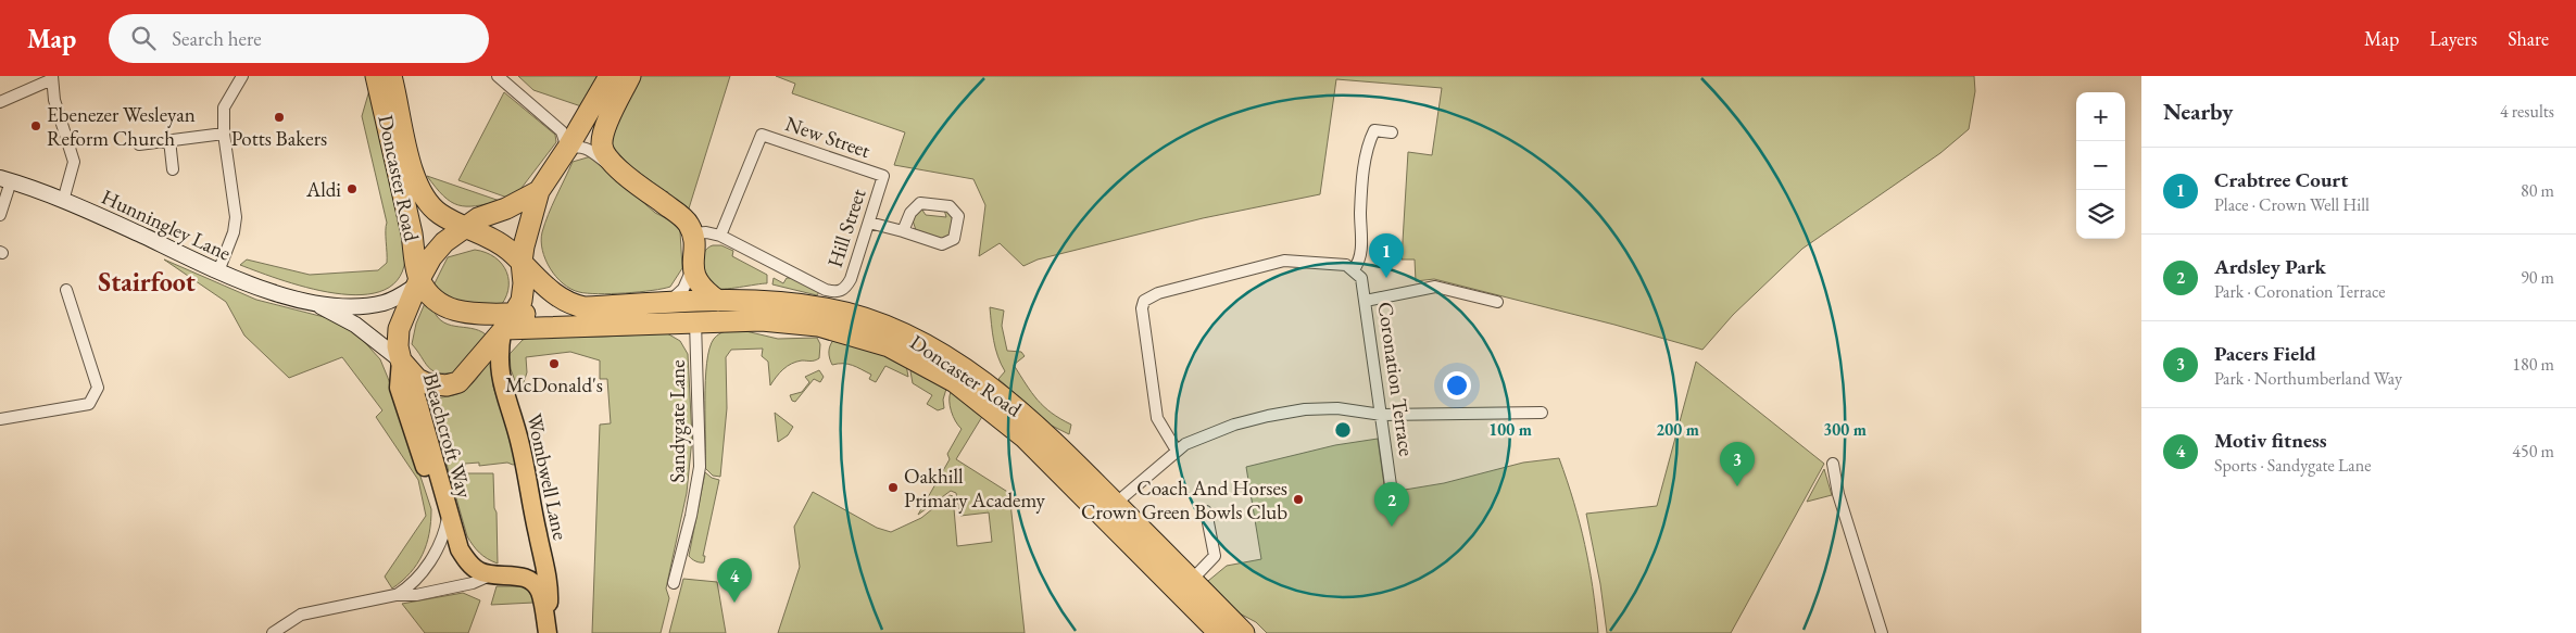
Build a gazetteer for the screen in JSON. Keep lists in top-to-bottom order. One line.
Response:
{"streets":{"highway":["Doncaster Road"],"main road":["Hunningley Lane","Bleachcroft Way","Wombwell Lane"],"street":["New Street","Hill Street","Coronation Terrace","Sandygate Lane"]},"crossings":[["New Street","Hill Street"],["Doncaster Road","Hunningley Lane"],["Doncaster Road","Sandygate Lane"],["Doncaster Road","Wombwell Lane"],["Hunningley Lane","Bleachcroft Way"],["Hunningley Lane","Wombwell Lane"],["Bleachcroft Way","Wombwell Lane"]],"districts":["Stairfoot"],"places":["Potts Bakers","Ebenezer Wesleyan Reform Church","Aldi","McDonald's","Oakhill Primary Academy","Coach And Horses Crown Green Bowls Club"],"page":{"header":"Map","search":"Search here","nav":["Map","Layers","Share"],"heading":["Nearby","4 results"],"map_buttons":["+","−"],"list":[{"mark":"1","name":"Crabtree Court","note":"Place · Crown Well Hill","value":"80 m"},{"mark":"2","name":"Ardsley Park","note":"Park · Coronation Terrace","value":"90 m"},{"mark":"3","name":"Pacers Field","note":"Park · Northumberland Way","value":"180 m"},{"mark":"4","name":"Motiv fitness","note":"Sports · Sandygate Lane","value":"450 m"}],"pins":["1","3","2","4"]},"rings":["100 m","200 m","300 m"]}
